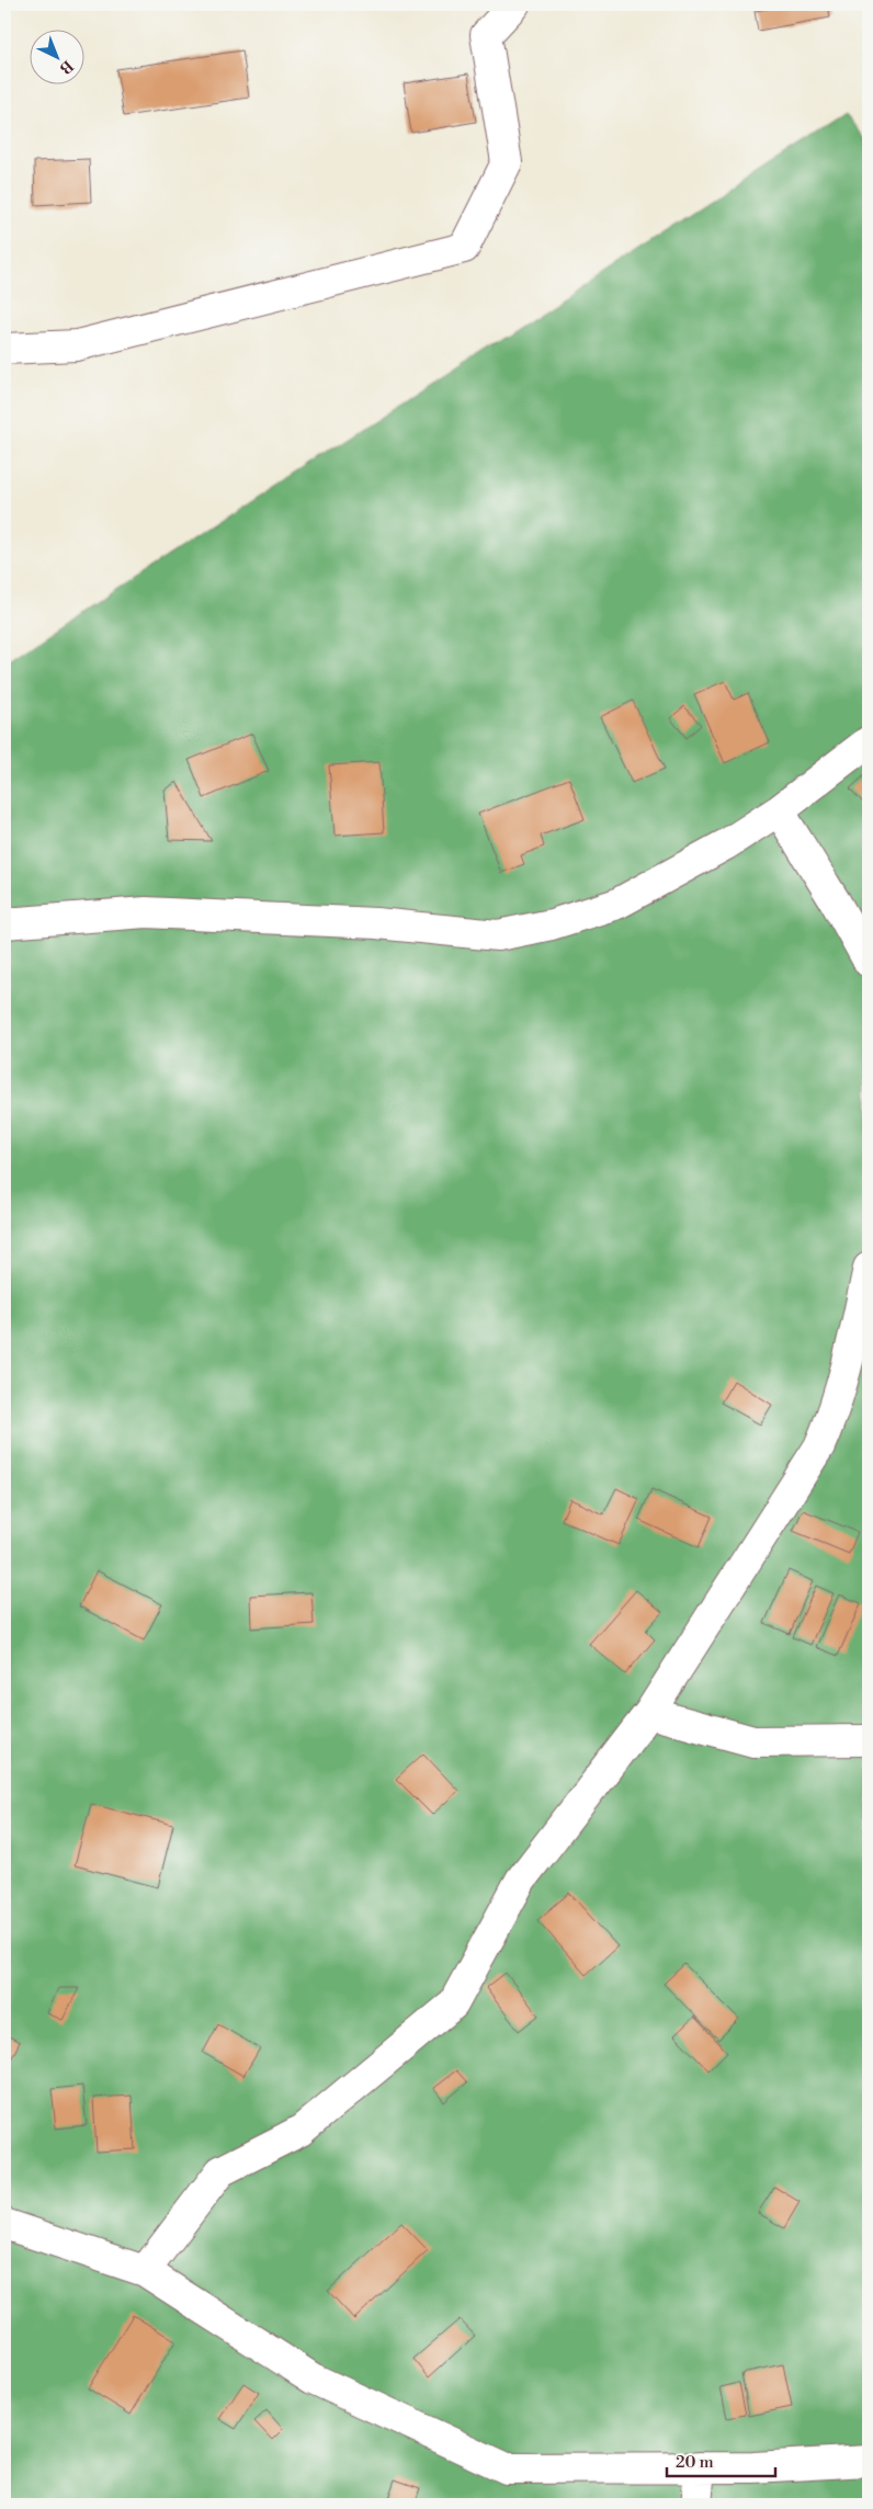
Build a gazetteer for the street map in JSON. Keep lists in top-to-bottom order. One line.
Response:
{"scale_bar":"20 m","north":"bottom right"}
